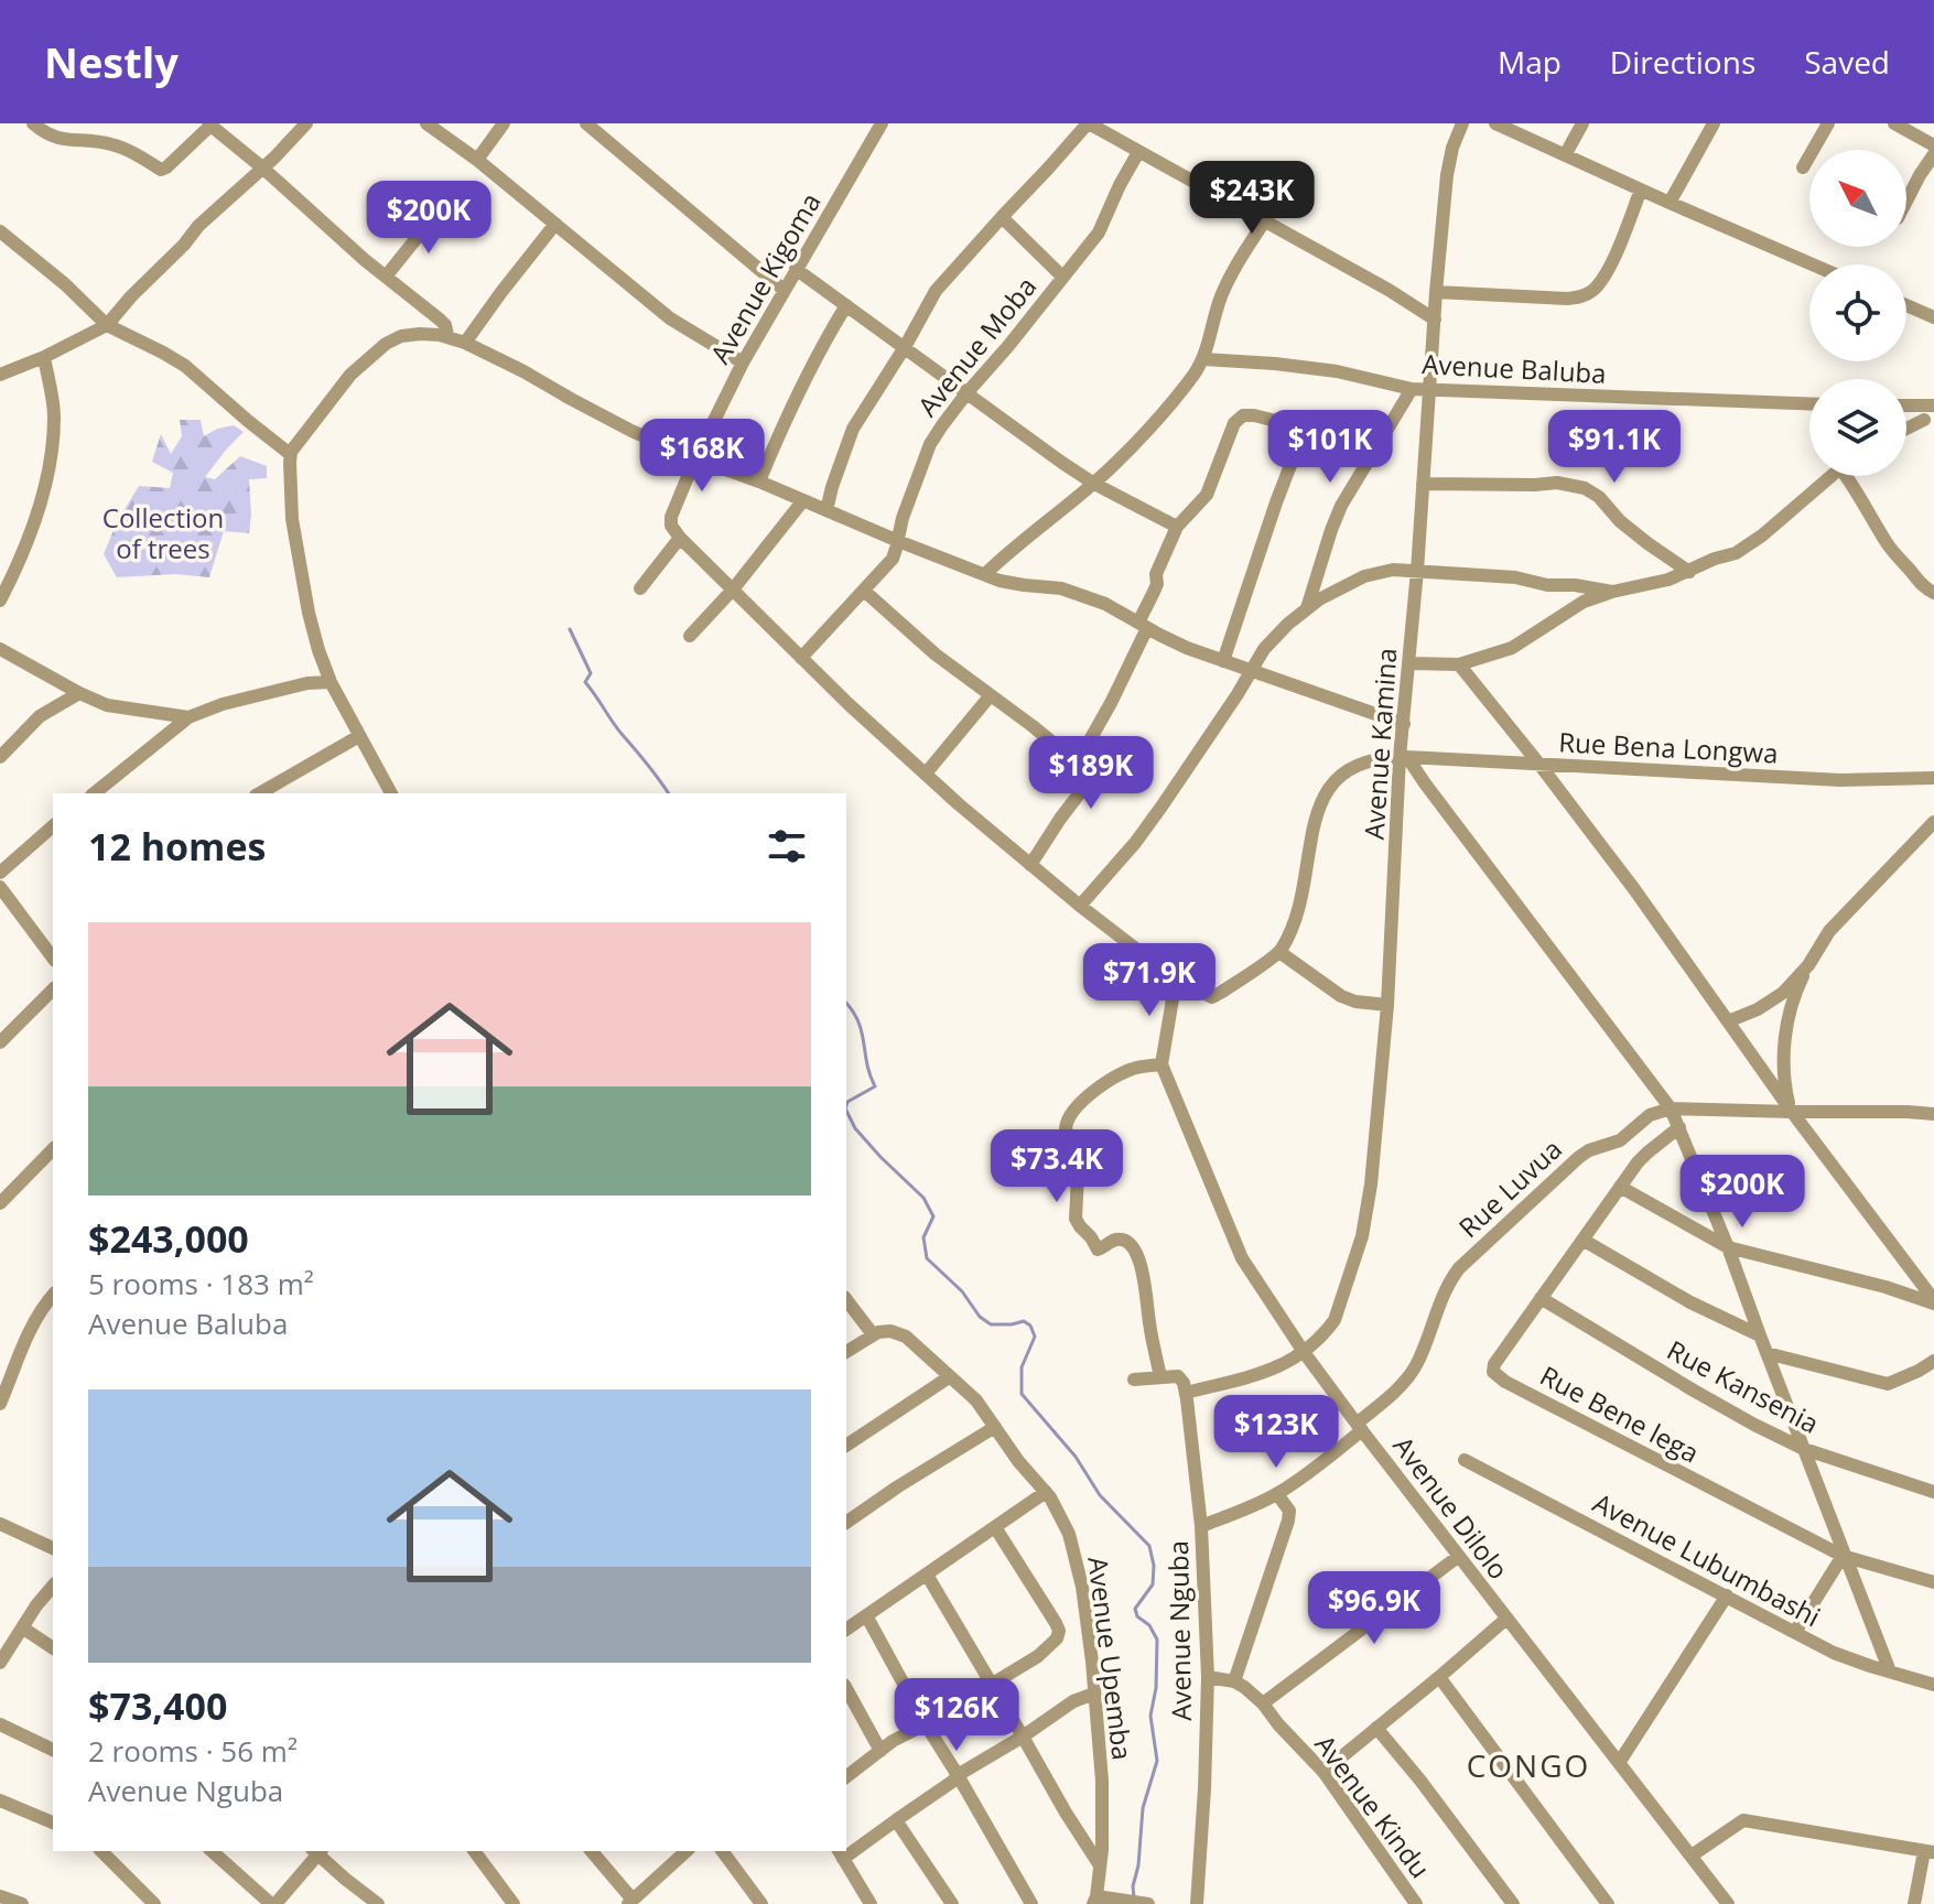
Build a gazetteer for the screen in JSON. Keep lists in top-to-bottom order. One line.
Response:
{"streets":{"street":["Avenue Kigoma","Avenue Moba","Avenue Baluba","Avenue Kamina","Rue Bena Longwa","Rue Luvua","Rue Kansenia","Rue Bene lega","Avenue Dilolo","Avenue Lubumbashi","Avenue Nguba","Avenue Upemba","Avenue Kindu"]},"crossings":[["Avenue Baluba","Avenue Kamina"],["Avenue Kamina","Rue Bena Longwa"],["Avenue Kamina","Avenue Dilolo"],["Avenue Kamina","Avenue Nguba"],["Rue Luvua","Avenue Dilolo"],["Rue Luvua","Avenue Nguba"],["Rue Kansenia","Rue Bene lega"],["Avenue Nguba","Avenue Kindu"]],"districts":["CONGO"],"parks":["Collection of trees"],"north":"top left","page":{"header":"Nestly","nav":["Map","Directions","Saved"],"price":["$243K","$200K","$101K","$91.1K","$168K","$189K","$71.9K","$73.4K","$200K","$123K","$96.9K","$126K"],"heading":"12 homes","list":[{"name":"$243,000","note":"5 rooms · 183 m² · Avenue Baluba"},{"name":"$73,400","note":"2 rooms · 56 m² · Avenue Nguba"}]}}
